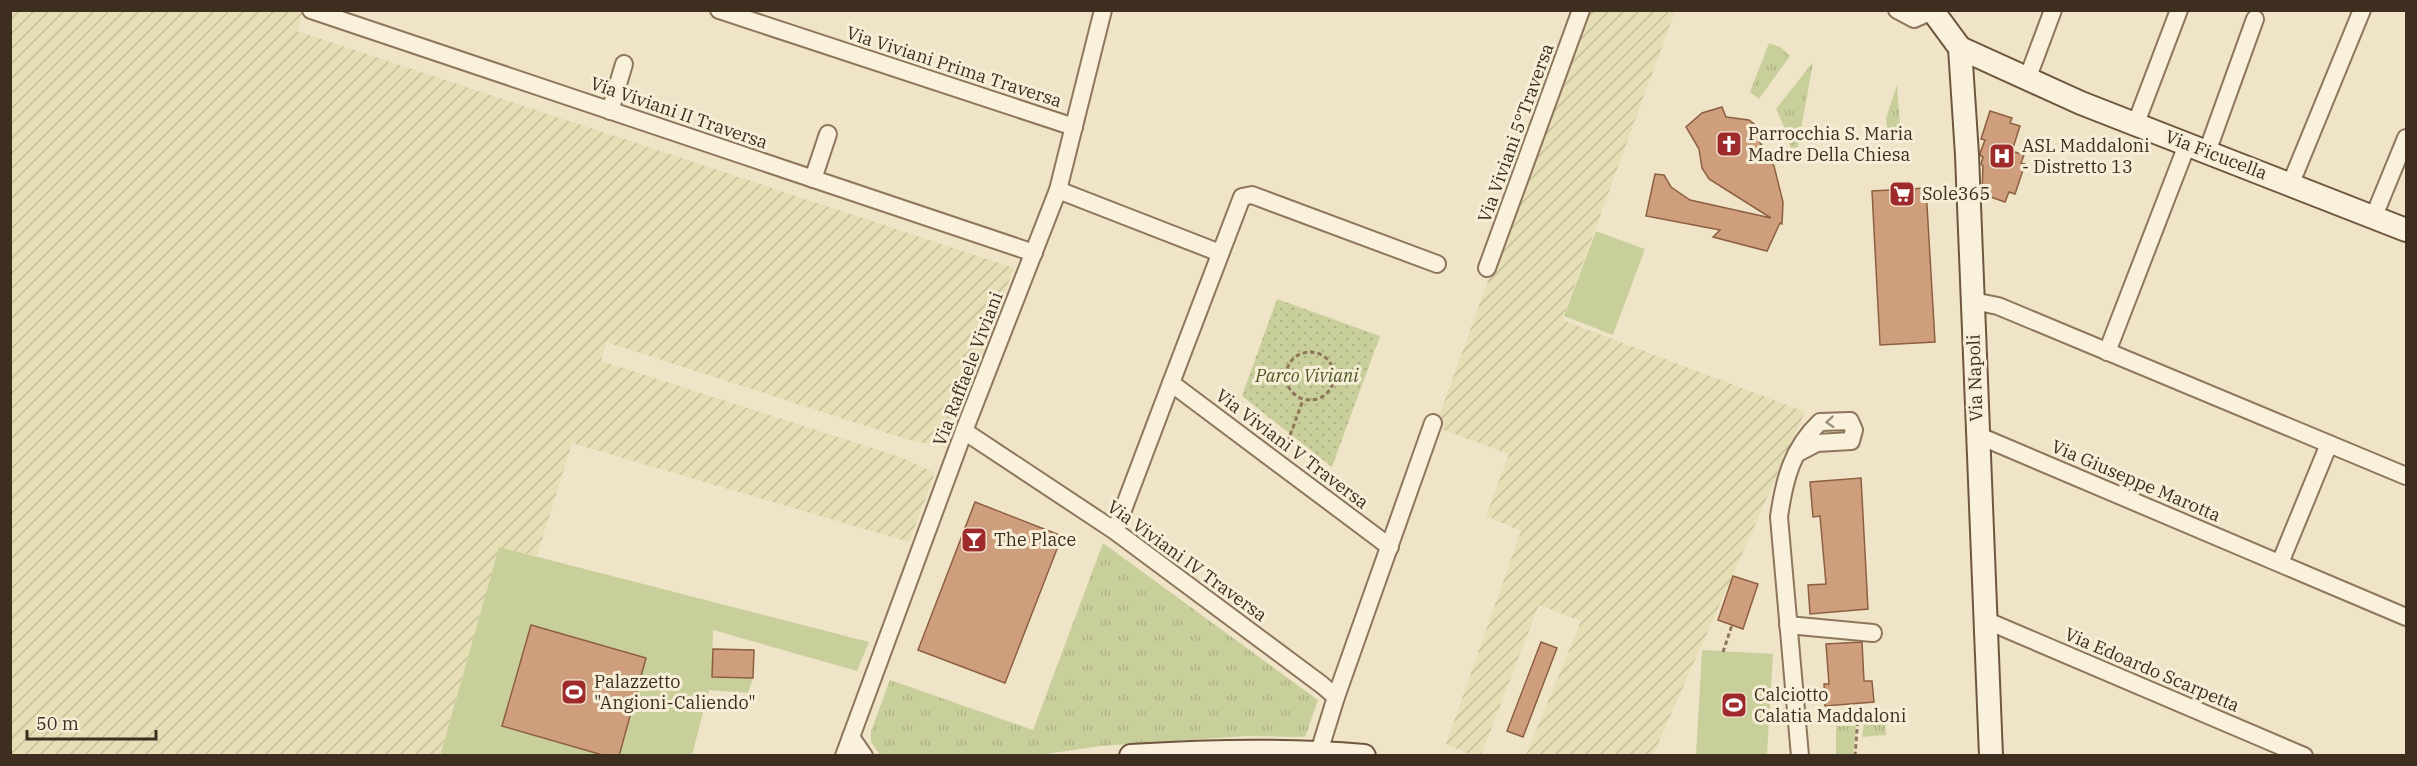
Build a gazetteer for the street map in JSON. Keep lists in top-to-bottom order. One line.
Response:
{"streets":{"main road":["Via Ficucella","Via Napoli"],"street":["Via Viviani Prima Traversa","Via Viviani II Traversa","Via Viviani 5°Traversa","Via Raffaele Viviani","Via Viviani V Traversa","Via Giuseppe Marotta","Via Viviani IV Traversa","Via Edoardo Scarpetta"]},"crossings":[["Via Viviani Prima Traversa","Via Raffaele Viviani"],["Via Viviani II Traversa","Via Raffaele Viviani"],["Via Ficucella","Via Napoli"],["Via Raffaele Viviani","Via Viviani IV Traversa"],["Via Napoli","Via Giuseppe Marotta"],["Via Napoli","Via Edoardo Scarpetta"]],"parks":["Parco Viviani"],"places":{"church":["Parrocchia S. Maria Madre Della Chiesa"],"hospital":["ASL Maddaloni - Distretto 13"],"supermarket":["Sole365"],"bar":["The Place"],"sports":["Palazzetto \"Angioni-Caliendo\"","Calciotto Calatia Maddaloni"]},"scale_bar":"50 m"}
